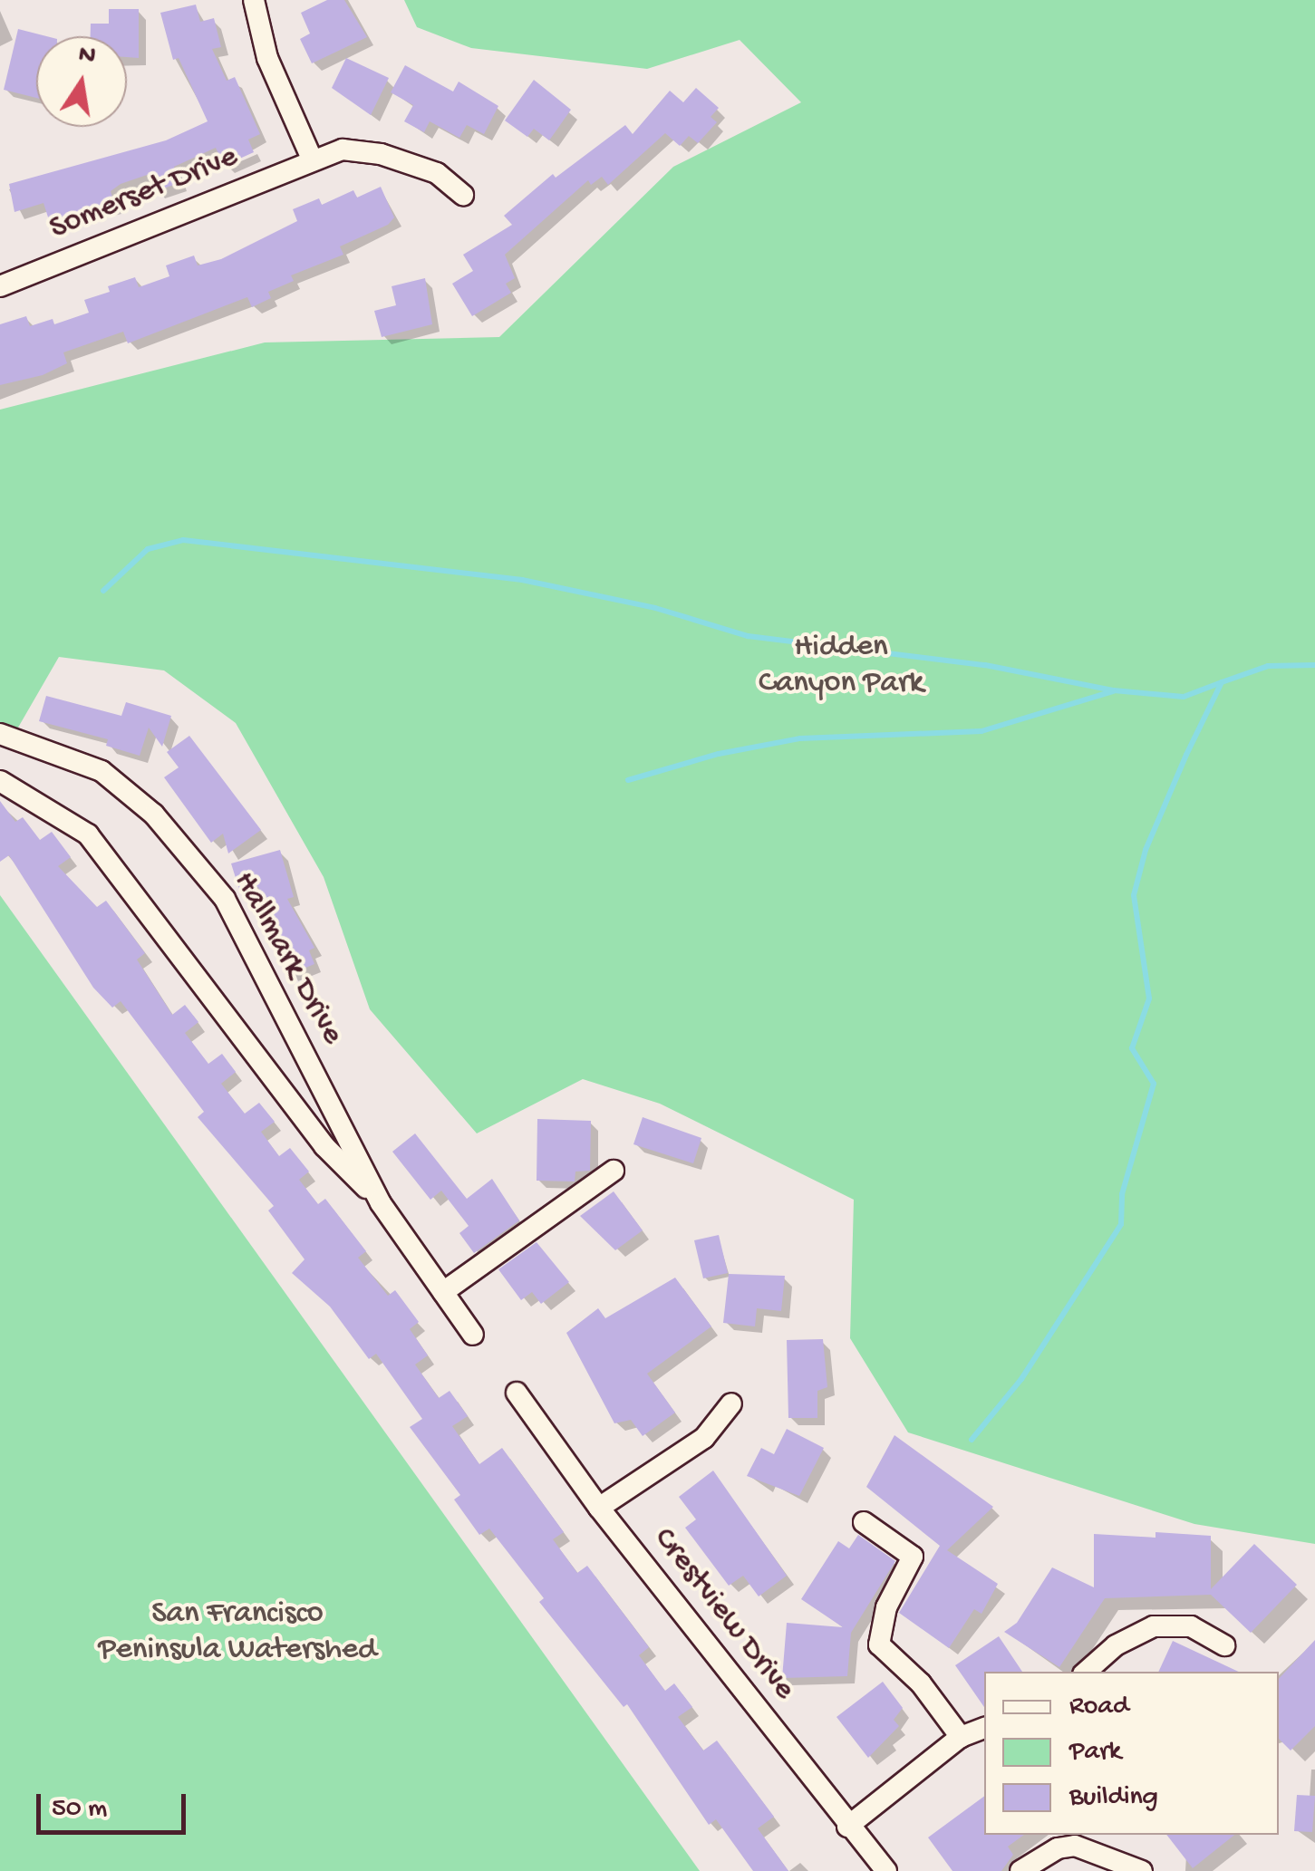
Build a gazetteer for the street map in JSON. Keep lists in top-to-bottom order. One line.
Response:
{"streets":{"street":["Somerset Drive","Hallmark Drive","Crestview Drive"]},"parks":["Hidden Canyon Park","San Francisco Peninsula Watershed"],"legend":["Road","Park","Building"],"scale_bar":"50 m","north":"top"}
